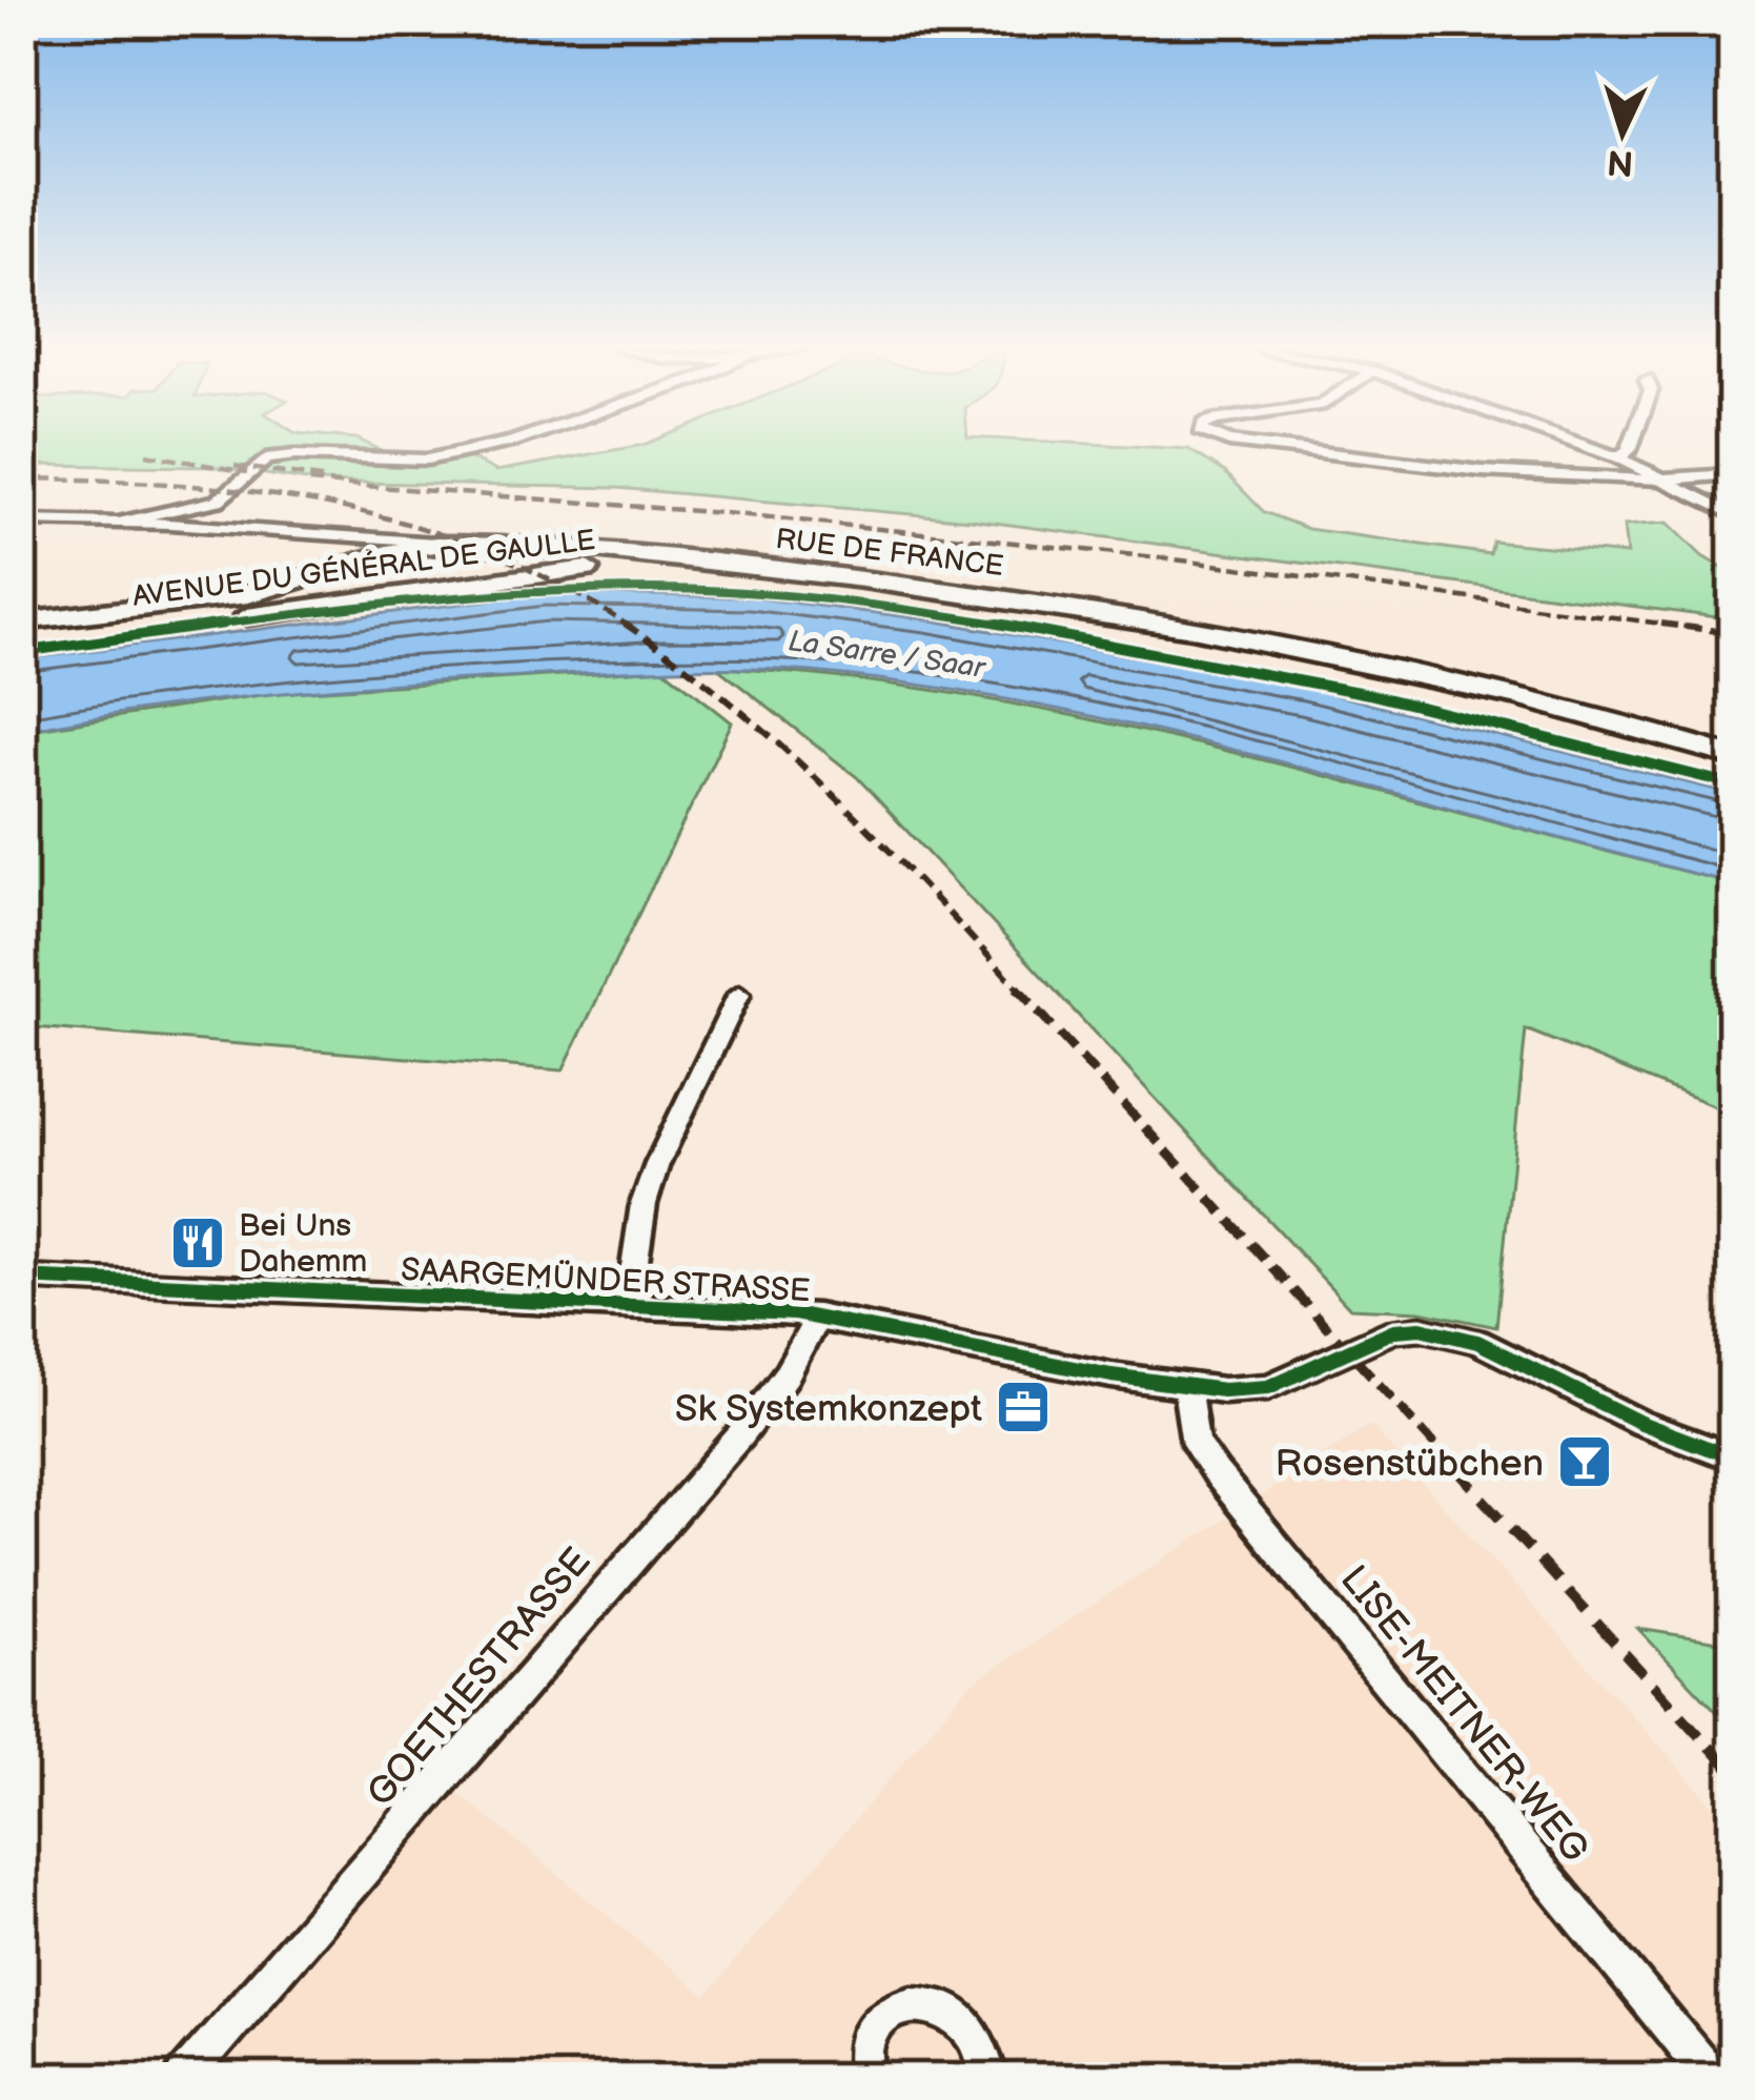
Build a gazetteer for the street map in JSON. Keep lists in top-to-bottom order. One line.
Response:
{"streets":{"main road":["RUE DE FRANCE","AVENUE DU GÉNÉRAL DE GAULLE"],"street":["SAARGEMÜNDER STRASSE","GOETHESTRASSE","LISE-MEITNER-WEG"]},"crossings":[["RUE DE FRANCE","AVENUE DU GÉNÉRAL DE GAULLE"],["SAARGEMÜNDER STRASSE","GOETHESTRASSE"],["SAARGEMÜNDER STRASSE","LISE-MEITNER-WEG"]],"water":["La Sarre / Saar"],"places":{"restaurant":["Bei Uns Dahemm"],"office":["Sk Systemkonzept"],"bar":["Rosenstübchen"]},"north":"bottom"}
